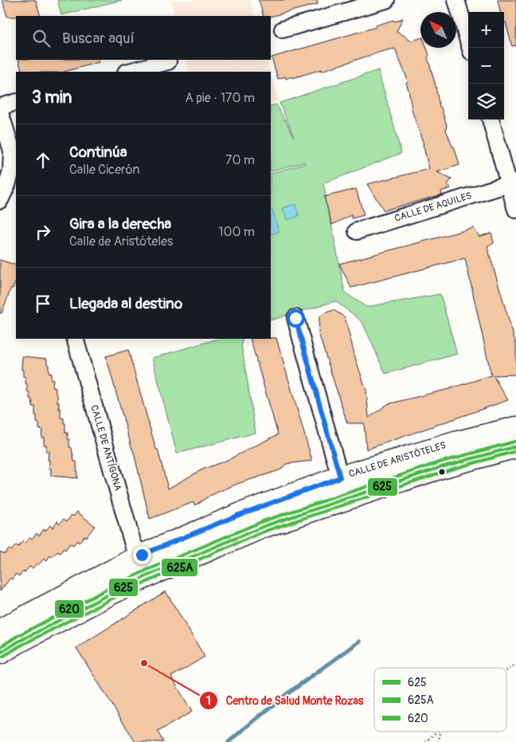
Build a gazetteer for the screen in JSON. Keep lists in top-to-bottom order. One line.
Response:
{"streets":{"main road":["CALLE DE ARISTÓTELES"],"street":["CALLE DE AQUILES","CALLE DE ANTÍGONA"]},"crossings":[["CALLE DE ANTÍGONA","CALLE DE ARISTÓTELES"]],"places":["Centro de Salud Monte Rozas"],"lines":["transit line 620","transit line 625","transit line 625A"],"legend":["625","625A","620"],"north":"top left","page":{"map_buttons":["+","−"],"search":"Buscar aquí","heading":["3 min","A pie · 170 m"],"list":[["Continúa","Calle Cicerón","70 m"],["Gira a la derecha","Calle de Aristóteles","100 m"],"Llegada al destino"]}}
